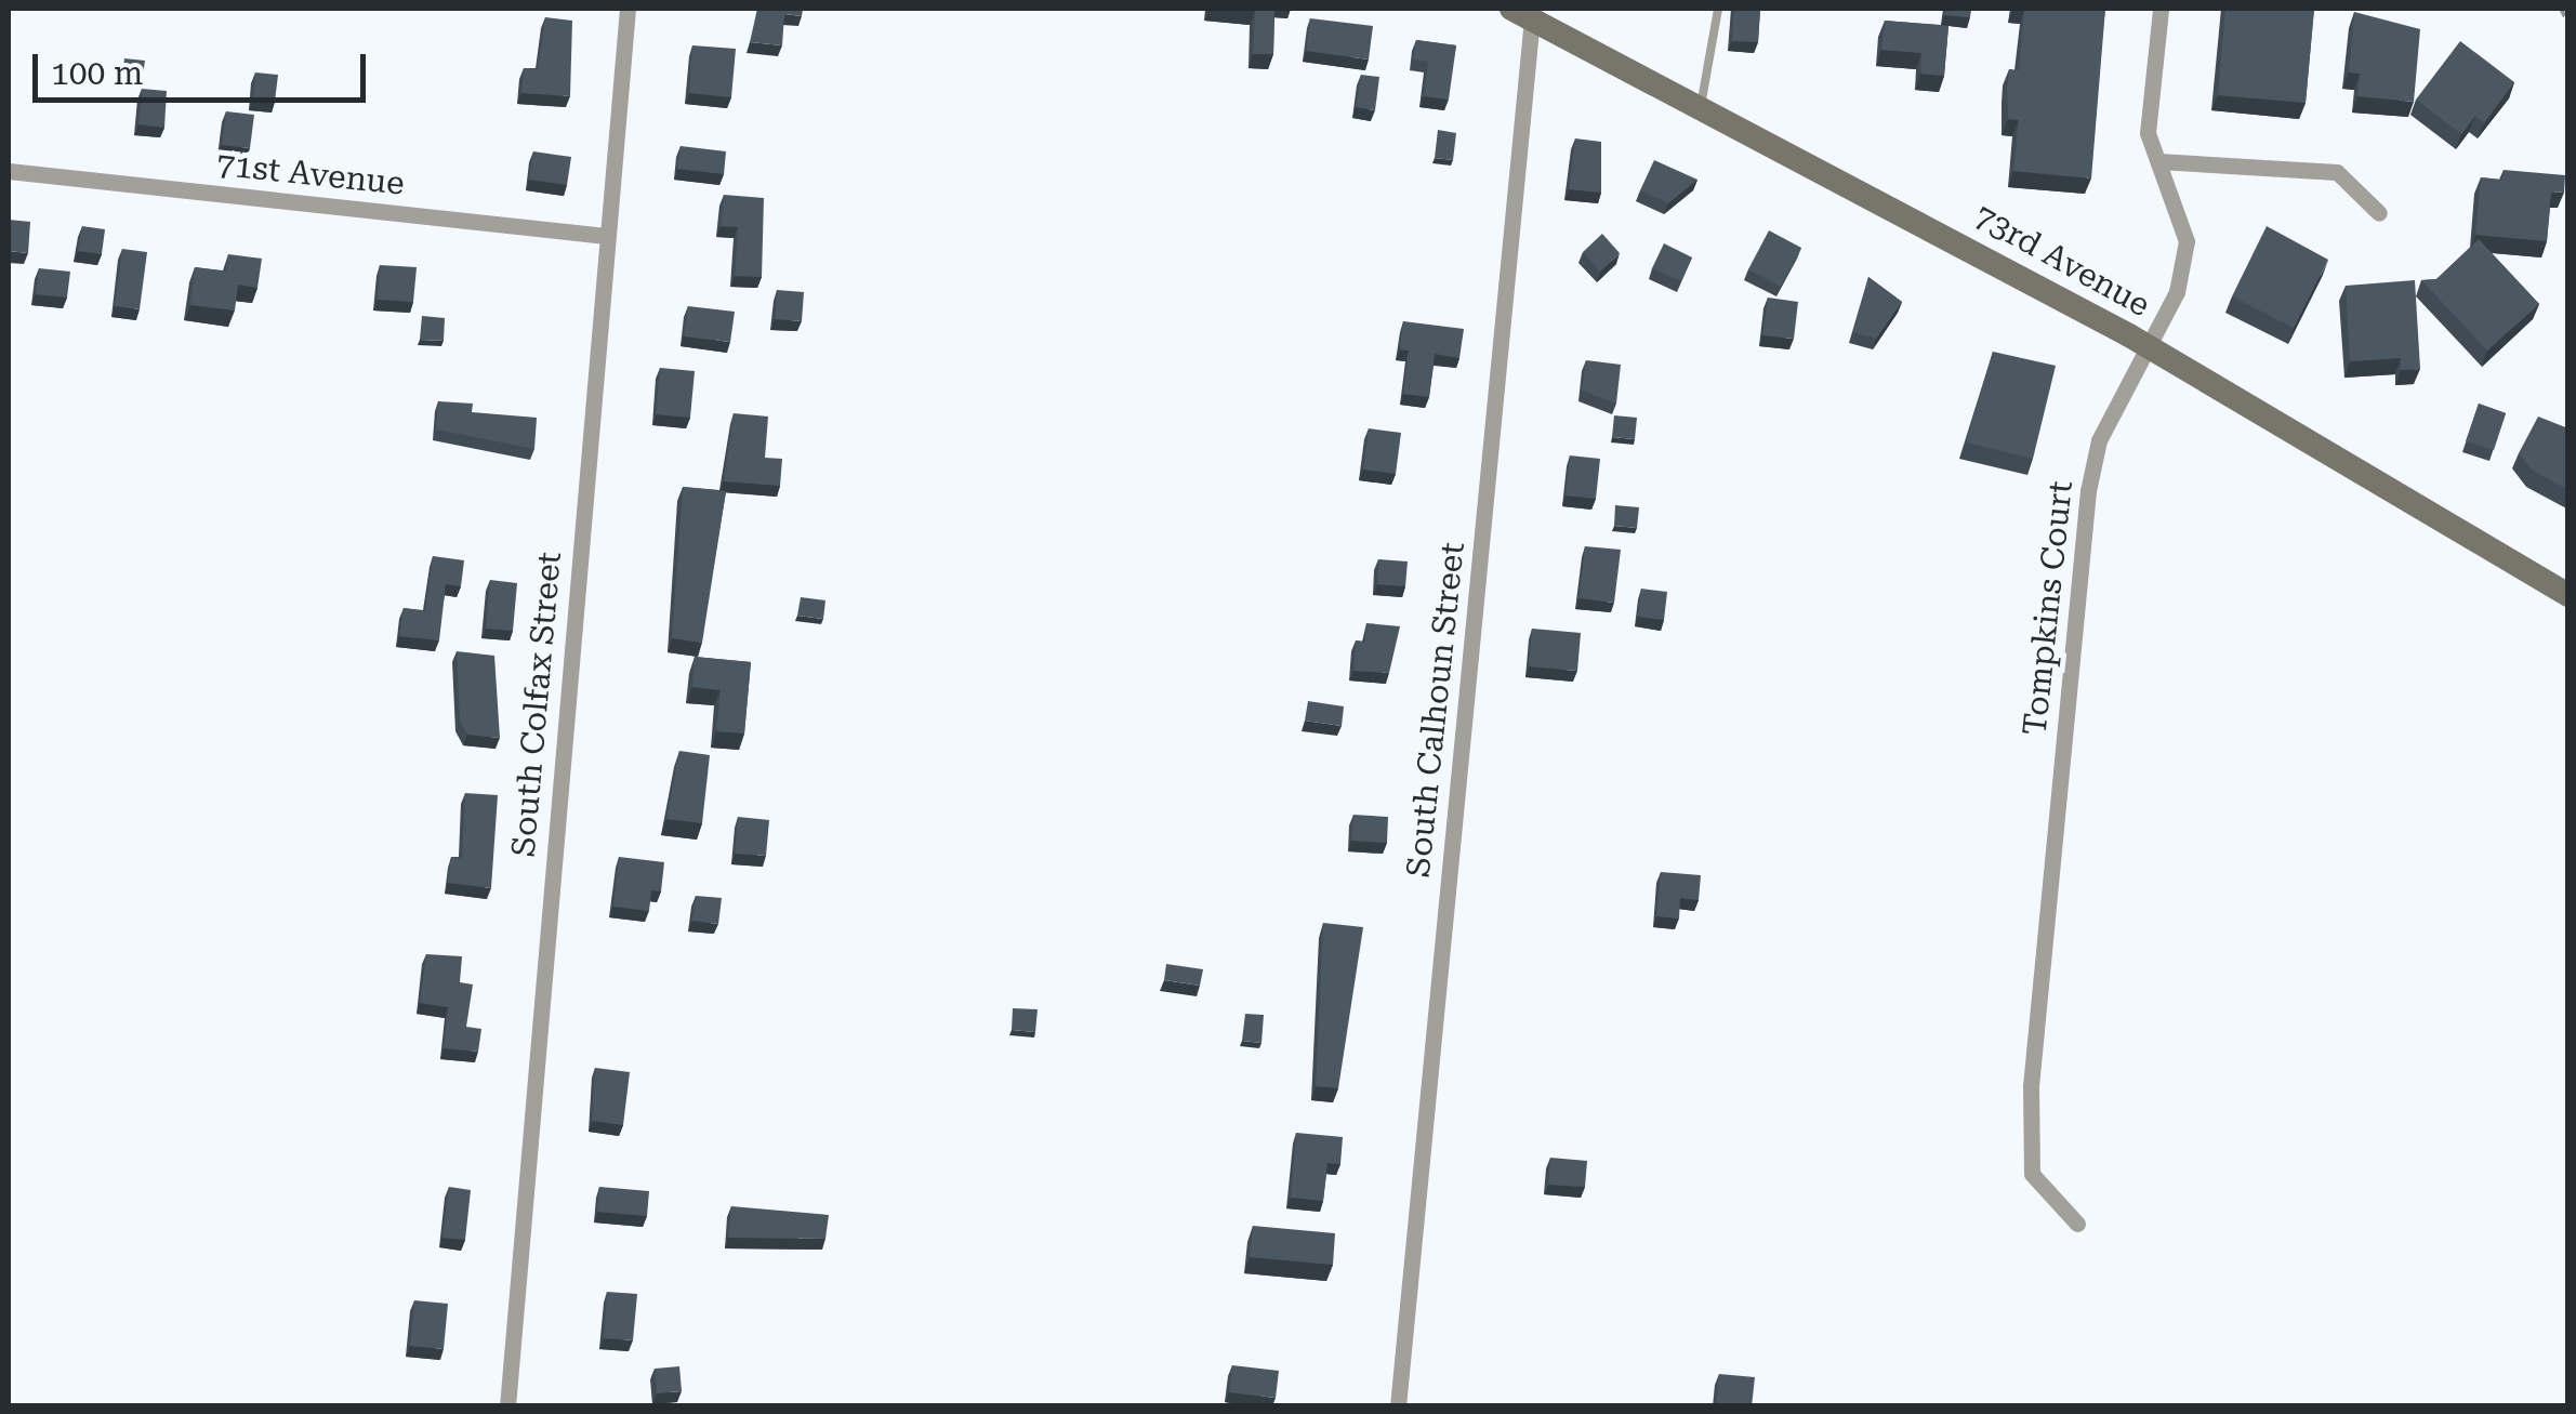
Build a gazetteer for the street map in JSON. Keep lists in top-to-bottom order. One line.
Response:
{"streets":{"street":["71st Avenue","73rd Avenue","Tompkins Court","South Colfax Street","South Calhoun Street"]},"crossings":[["71st Avenue","South Colfax Street"],["73rd Avenue","Tompkins Court"],["73rd Avenue","South Calhoun Street"]],"scale_bar":"100 m"}
